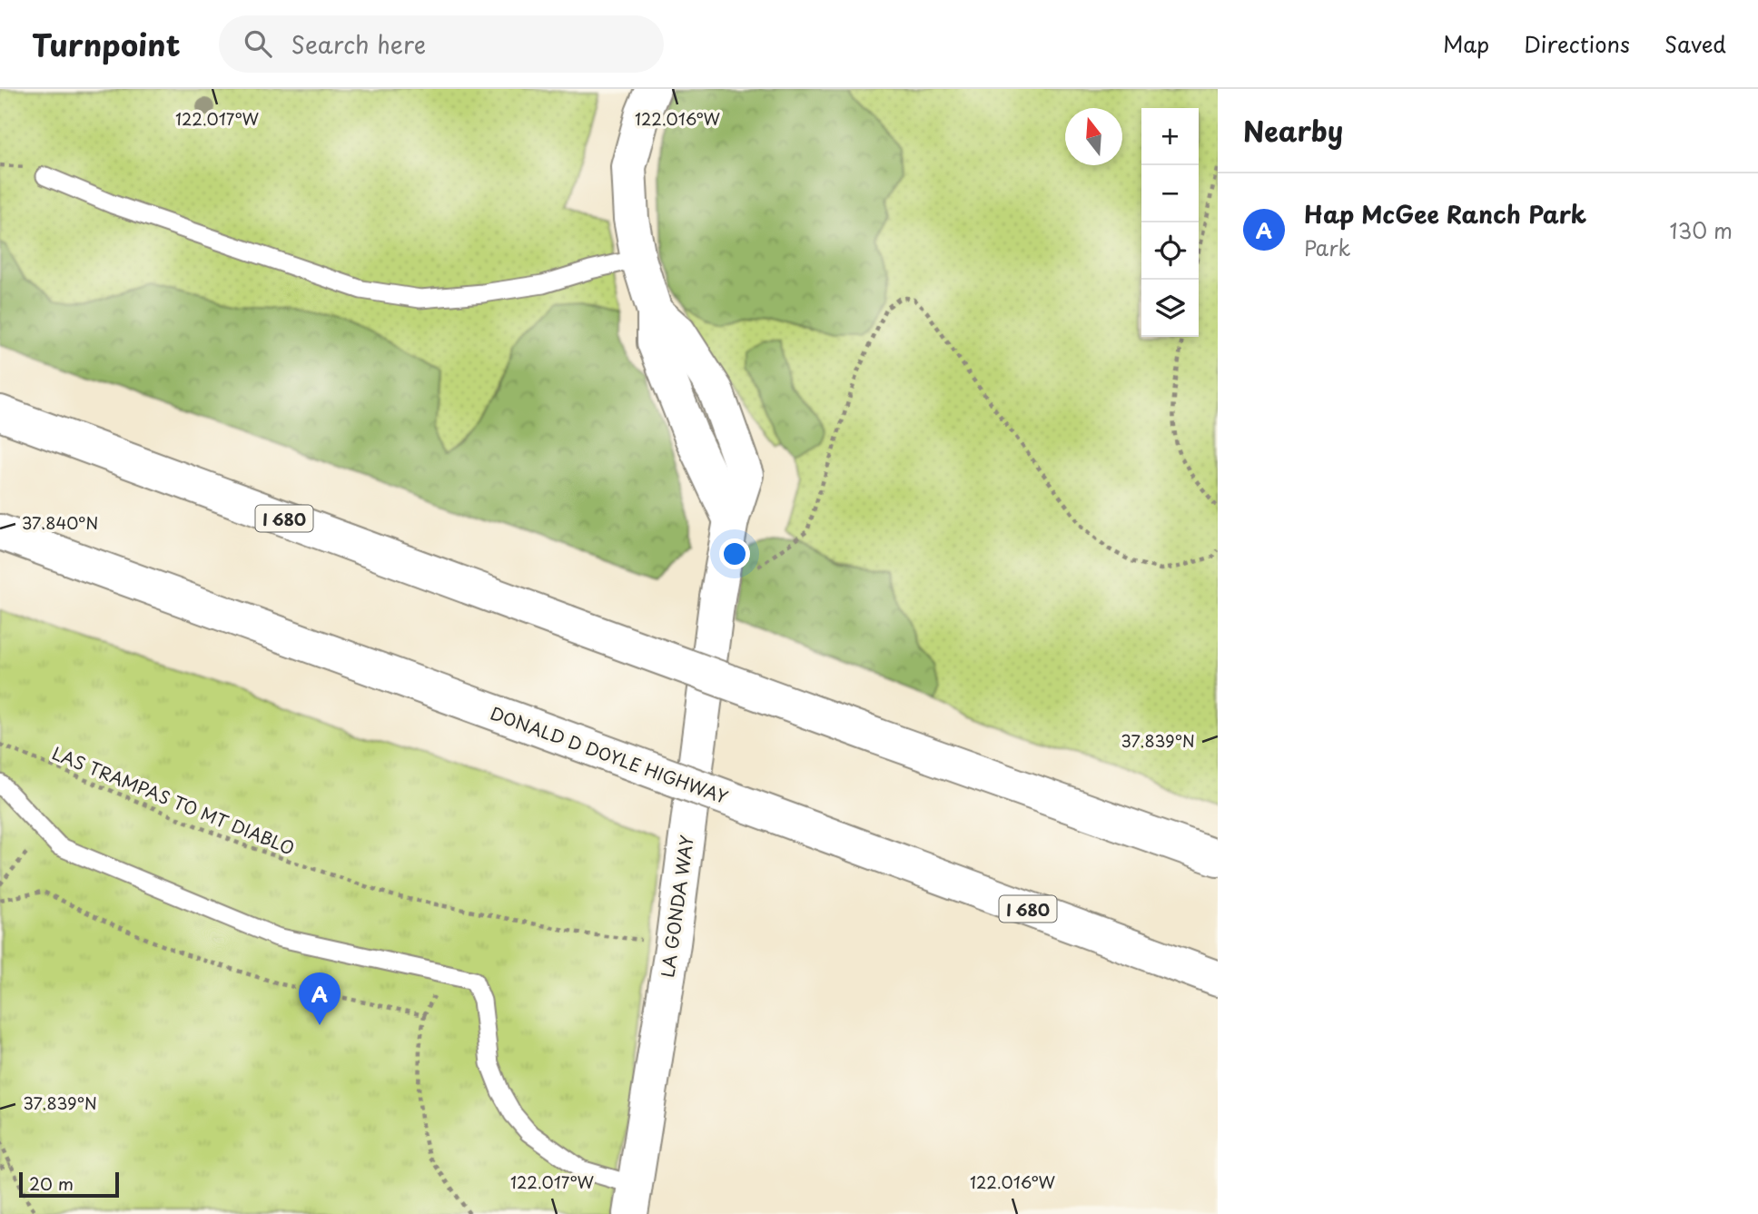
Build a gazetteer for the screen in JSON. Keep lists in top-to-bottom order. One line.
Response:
{"streets":{"main road":["I 680","DONALD D DOYLE HIGHWAY","LA GONDA WAY"],"path":["LAS TRAMPAS TO MT DIABLO"]},"crossings":[["LAS TRAMPAS TO MT DIABLO","LA GONDA WAY"]],"scale_bar":"20 m","north":"top","page":{"header":"Turnpoint","search":"Search here","nav":["Map","Directions","Saved"],"heading":"Nearby","map_buttons":["+","−"],"list":[{"mark":"A","name":"Hap McGee Ranch Park","note":"Park","value":"130 m"}],"pins":"A","scale":"20 m"},"coordinates":["122.017°W","122.016°W","37.840°N","37.839°N"]}
